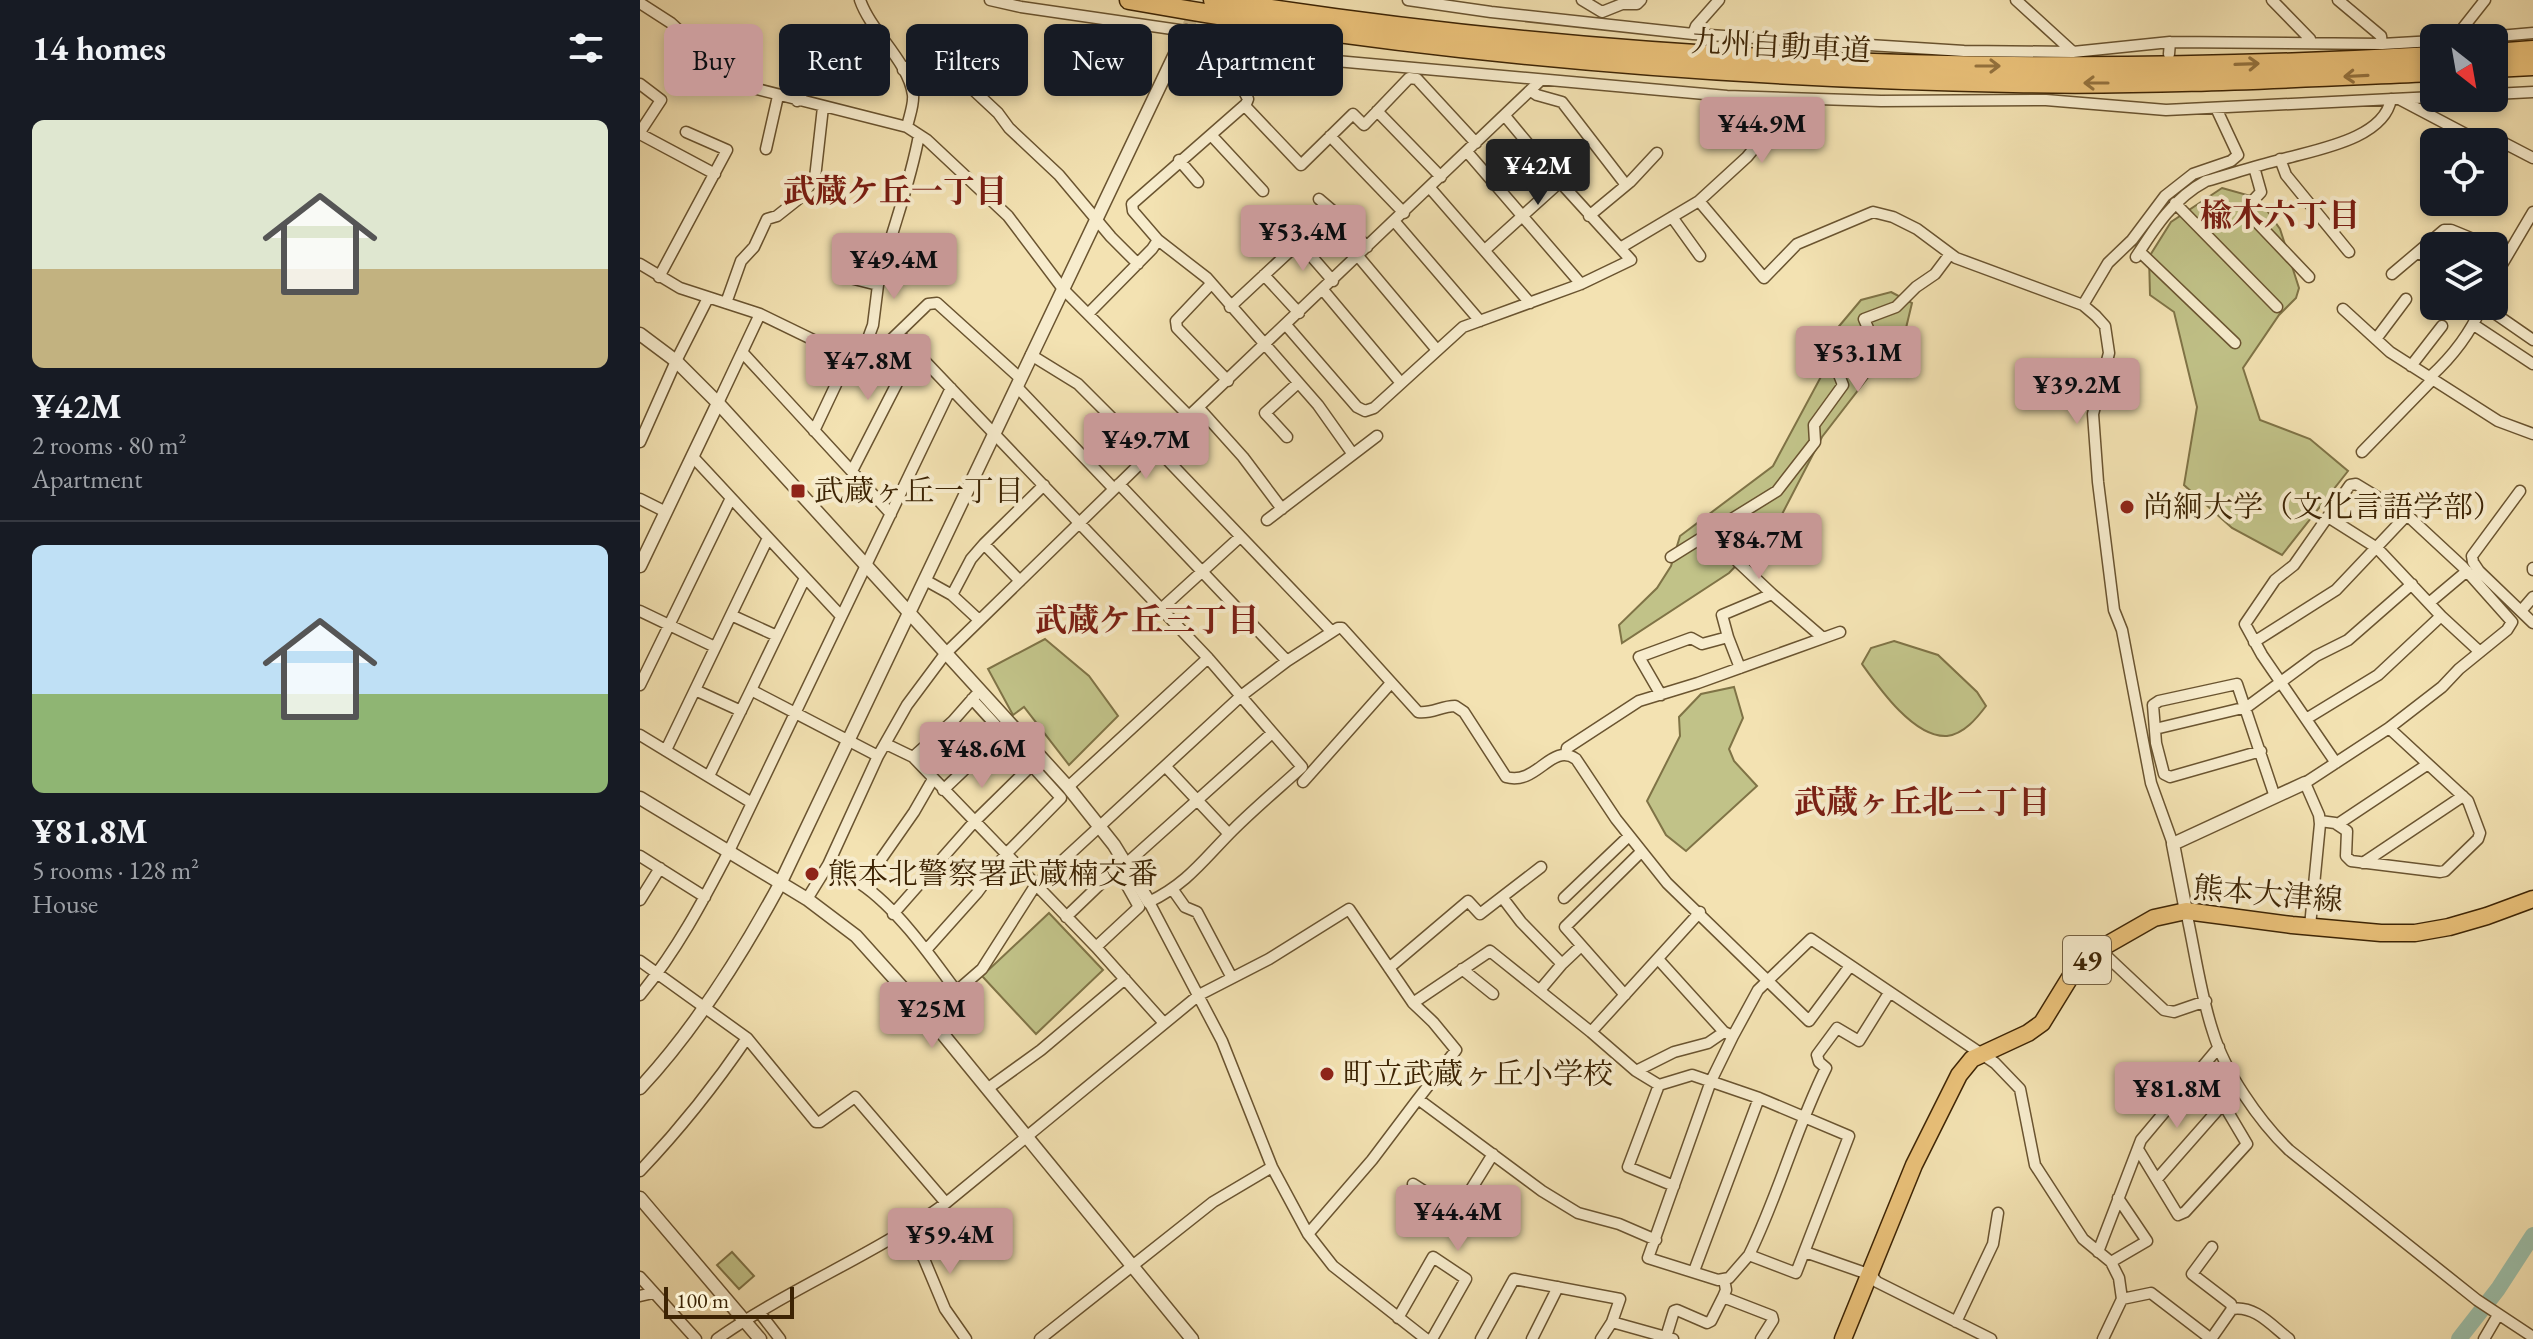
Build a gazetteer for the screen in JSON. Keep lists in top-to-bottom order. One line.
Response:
{"streets":{"highway":["九州自動車道"],"main road":["熊本大津線","49"]},"districts":["武蔵ケ丘一丁目","楡木六丁目","武蔵ケ丘三丁目","武蔵ヶ丘北二丁目"],"places":{"transit":["武蔵ヶ丘一丁目"],"other":["尚絅大学（文化言語学部）","熊本北警察署武蔵楠交番","町立武蔵ヶ丘小学校"]},"scale_bar":"100 m","north":"bottom right","page":{"heading":"14 homes","chip":["Buy","Rent","Filters","New","Apartment"],"list":[{"name":"¥42M","note":"2 rooms · 80 m² · Apartment"},{"name":"¥81.8M","note":"5 rooms · 128 m² · House"}],"price":["¥44.9M","¥42M","¥53.4M","¥49.4M","¥53.1M","¥47.8M","¥39.2M","¥49.7M","¥84.7M","¥48.6M","¥25M","¥81.8M","¥44.4M","¥59.4M"],"scale":"100 m"}}
